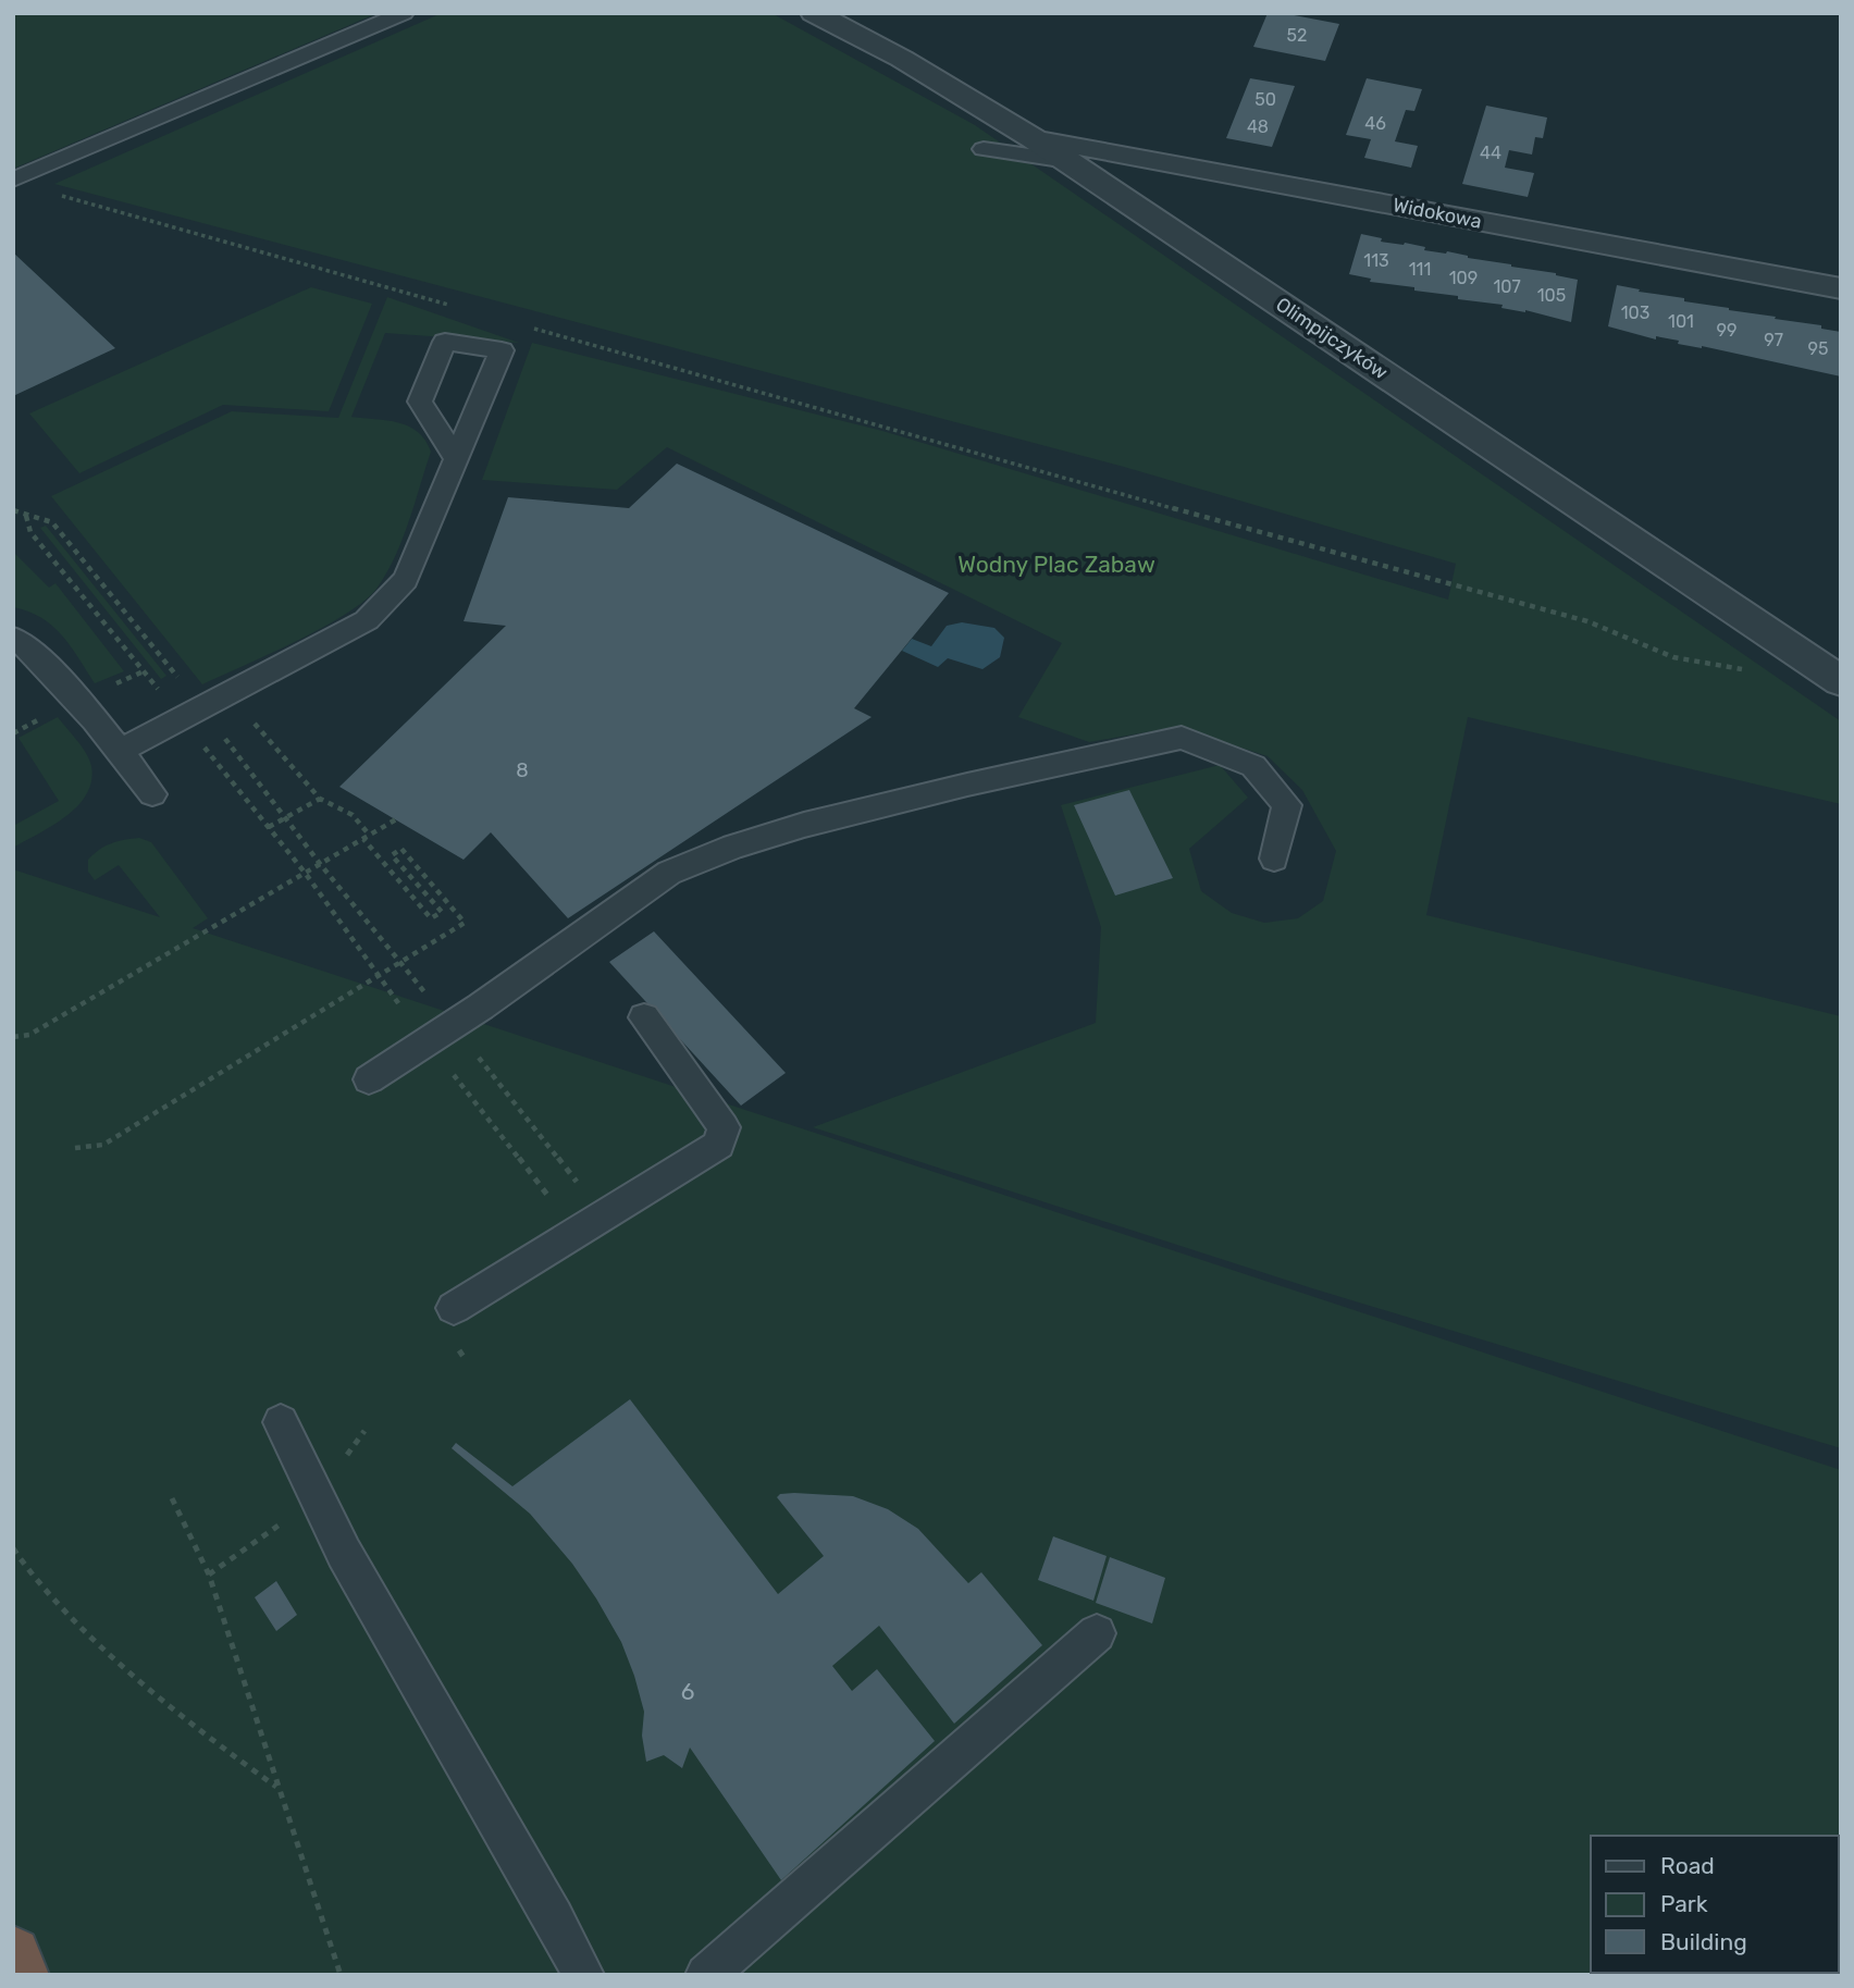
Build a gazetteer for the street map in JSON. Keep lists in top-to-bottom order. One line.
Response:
{"streets":{"street":["Widokowa","Olimpijczyków"]},"crossings":[["Widokowa","Olimpijczyków"]],"parks":["Wodny Plac Zabaw"],"house_numbers":["52","50","46","48","44","113","111","109","107","105","103","101","99","97","95","8","6"],"legend":["Road","Park","Building"]}
